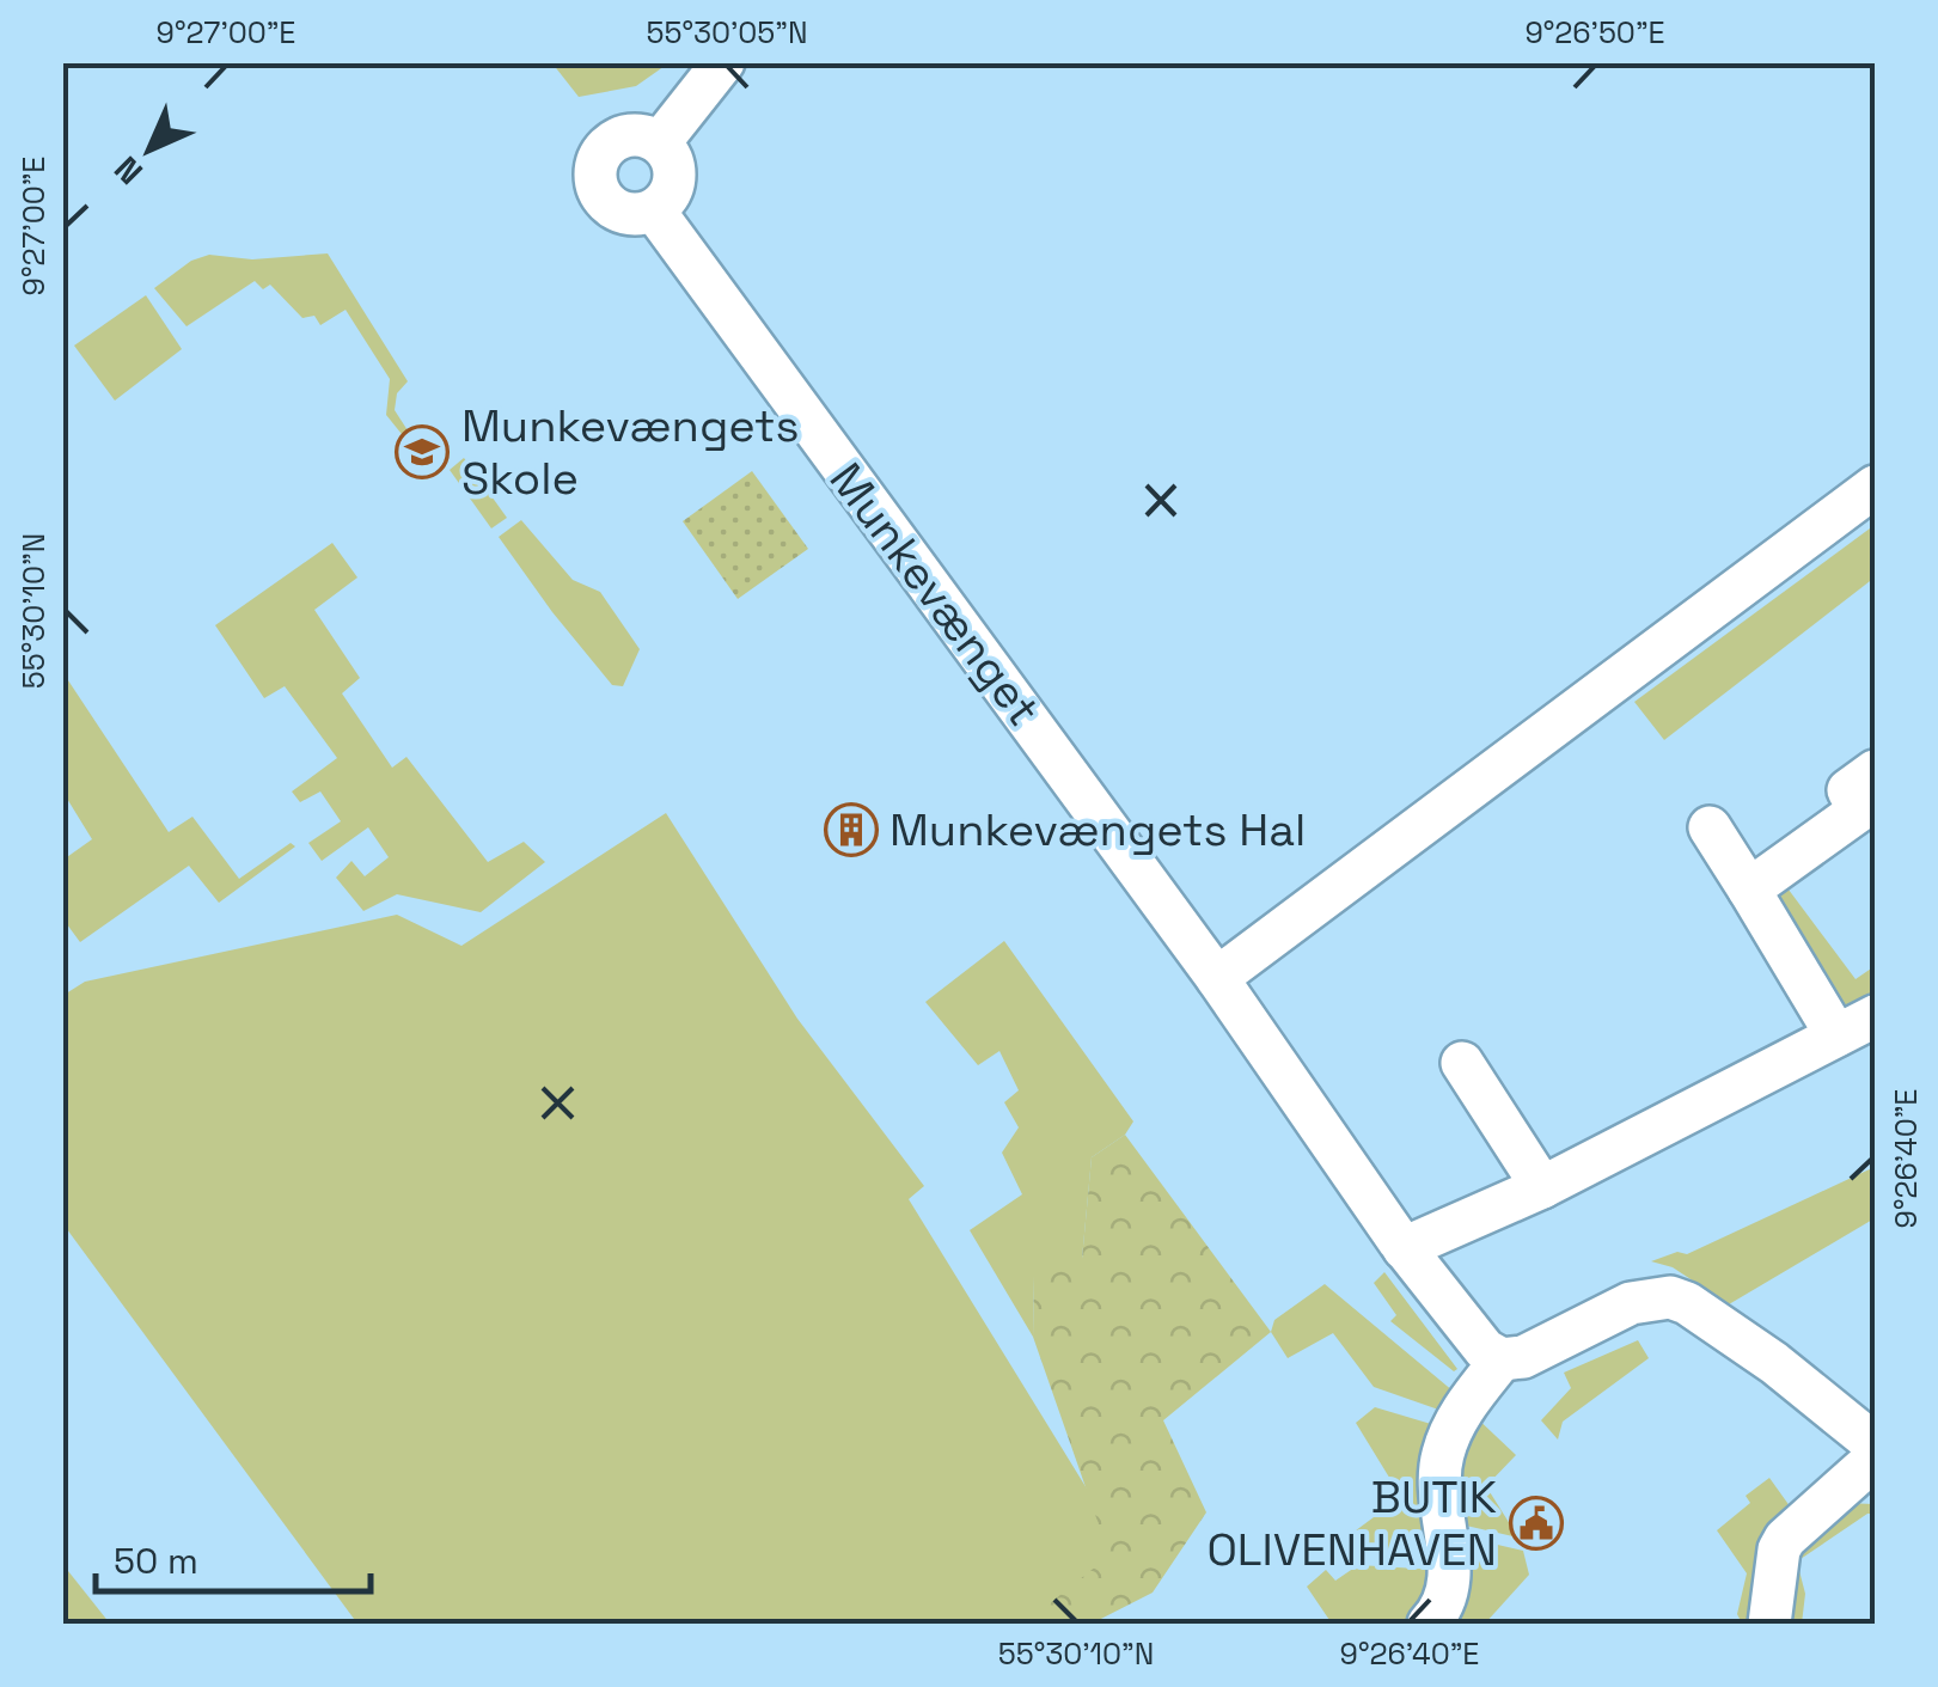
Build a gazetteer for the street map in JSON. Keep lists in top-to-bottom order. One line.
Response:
{"streets":{"street":["Munkevænget"]},"places":{"school or university":["Munkevængets Skole"],"building":["Munkevængets Hal"],"public building":["BUTIK OLIVENHAVEN"]},"scale_bar":"50 m","north":"bottom left","coordinates":["9°27'00\"E","55°30'05\"N","9°26'50\"E","55°30'10\"N","9°26'40\"E"]}
